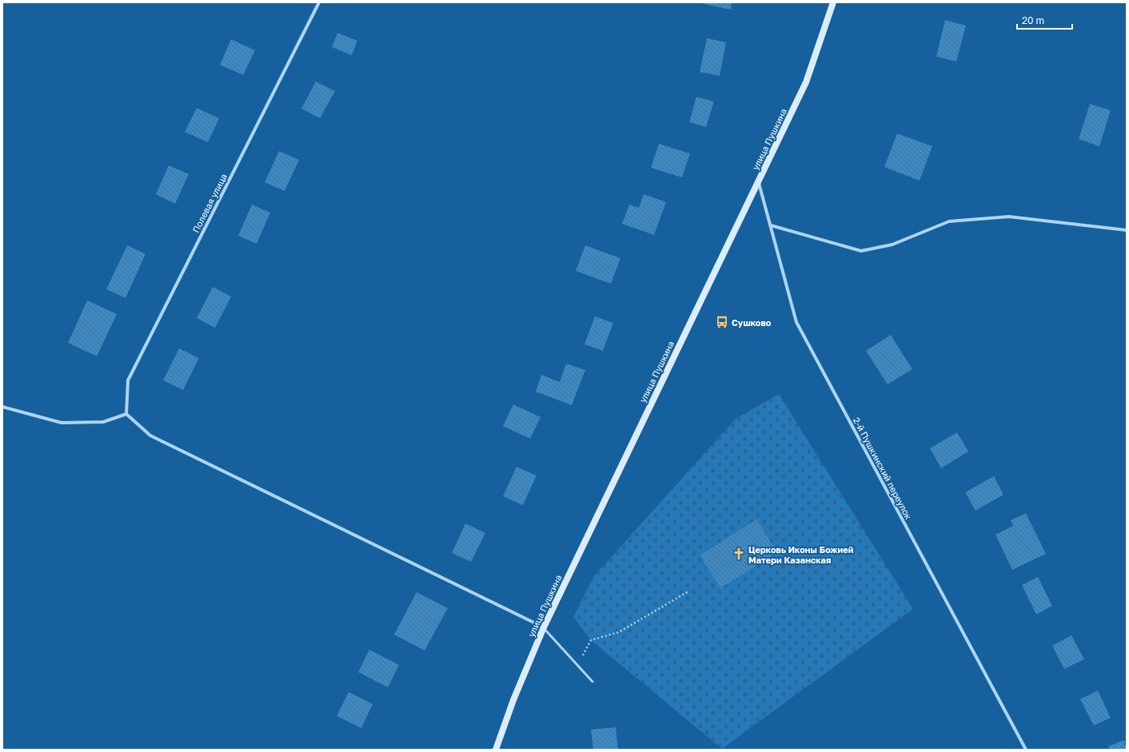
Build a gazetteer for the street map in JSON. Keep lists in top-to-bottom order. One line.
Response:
{"streets":{"main road":["улица Пушкина"],"street":["Полевая улица","2-й Пушкинский переулок"]},"crossings":[["улица Пушкина","2-й Пушкинский переулок"]],"places":{"bus stop":["Сушково"],"church":["Церковь Иконы Божией Матери Казанская"]},"scale_bar":"20 m"}
